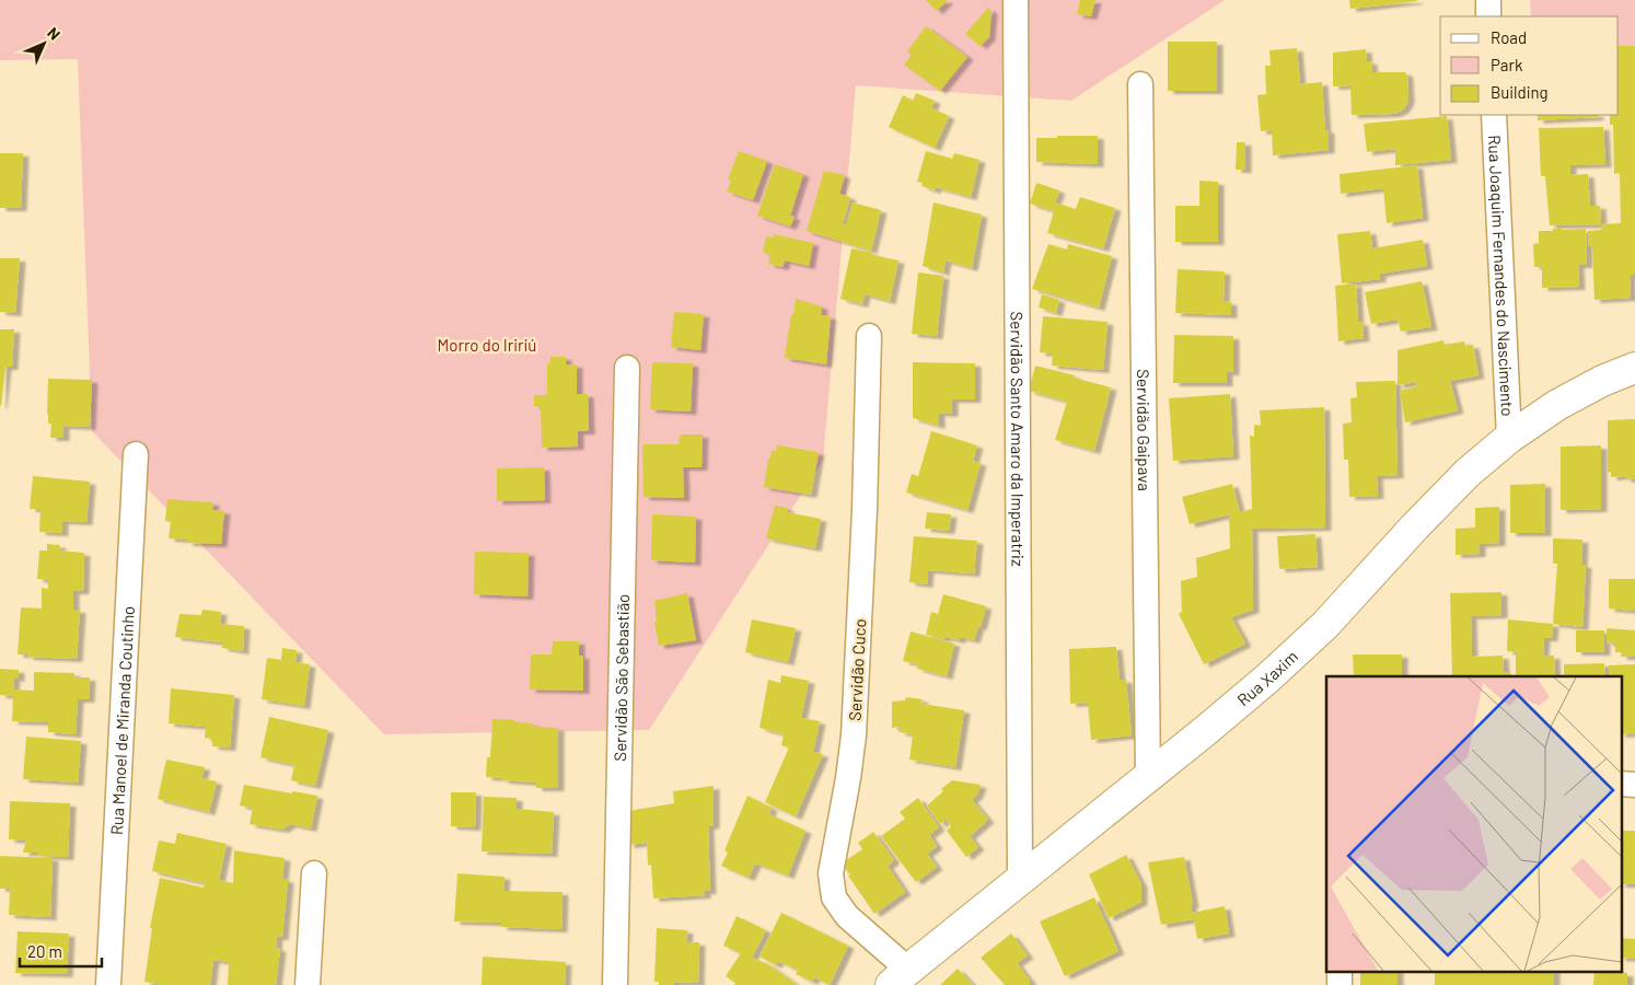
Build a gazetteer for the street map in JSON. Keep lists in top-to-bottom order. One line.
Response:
{"streets":{"street":["Rua Joaquim Fernandes do Nascimento","Servidão Gaipava","Servidão Santo Amaro da Imperatriz","Servidão Cuco","Servidão São Sebastião","Rua Xaxim","Rua Manoel de Miranda Coutinho"]},"crossings":[["Rua Joaquim Fernandes do Nascimento","Rua Xaxim"],["Servidão Gaipava","Rua Xaxim"],["Servidão Santo Amaro da Imperatriz","Rua Xaxim"],["Servidão Cuco","Rua Xaxim"]],"parks":["Morro do Iririú"],"legend":["Road","Park","Building"],"scale_bar":"20 m","north":"top right"}
